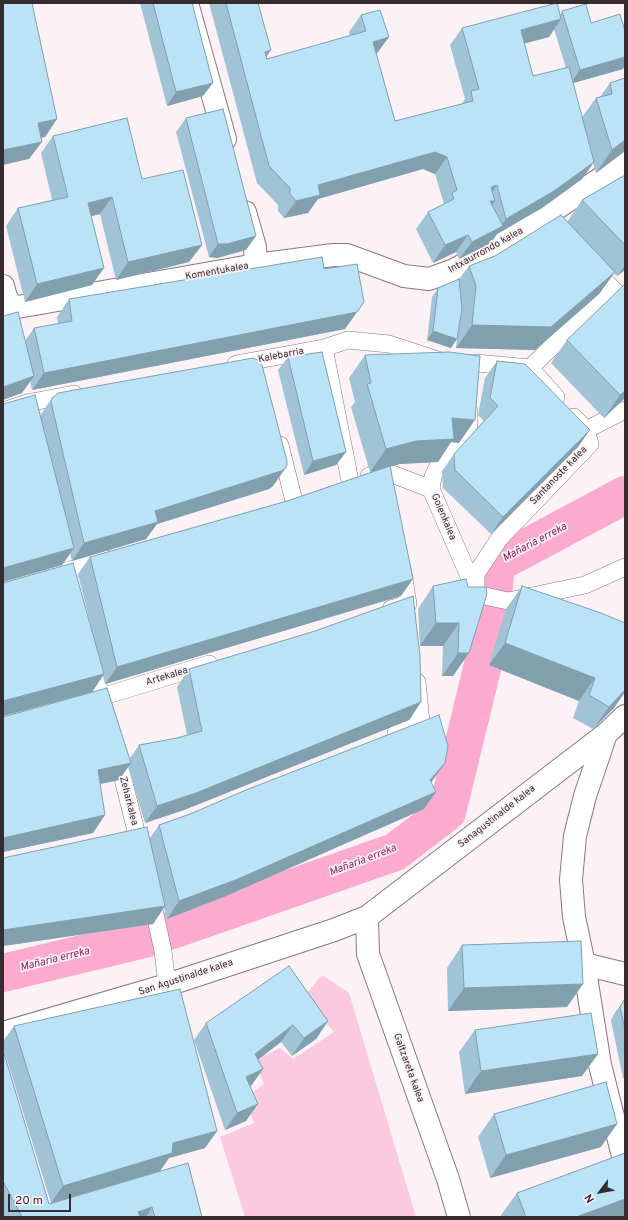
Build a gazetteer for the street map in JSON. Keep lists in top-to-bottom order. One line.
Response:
{"streets":{"street":["Intxaurrondo kalea","Komentukalea","Kalebarria","Santanoste kalea","Goienkalea","Artekalea","Zeharkalea","Sanagustinalde kalea","San Agustinalde kalea","Galtzareta kalea"]},"crossings":[["Intxaurrondo kalea","Komentukalea"],["Kalebarria","Goienkalea"],["Santanoste kalea","Goienkalea"],["Artekalea","Zeharkalea"],["Zeharkalea","San Agustinalde kalea"],["Sanagustinalde kalea","San Agustinalde kalea"],["Sanagustinalde kalea","Galtzareta kalea"],["San Agustinalde kalea","Galtzareta kalea"]],"water":["Mañaria erreka"],"scale_bar":"20 m","north":"bottom left"}
